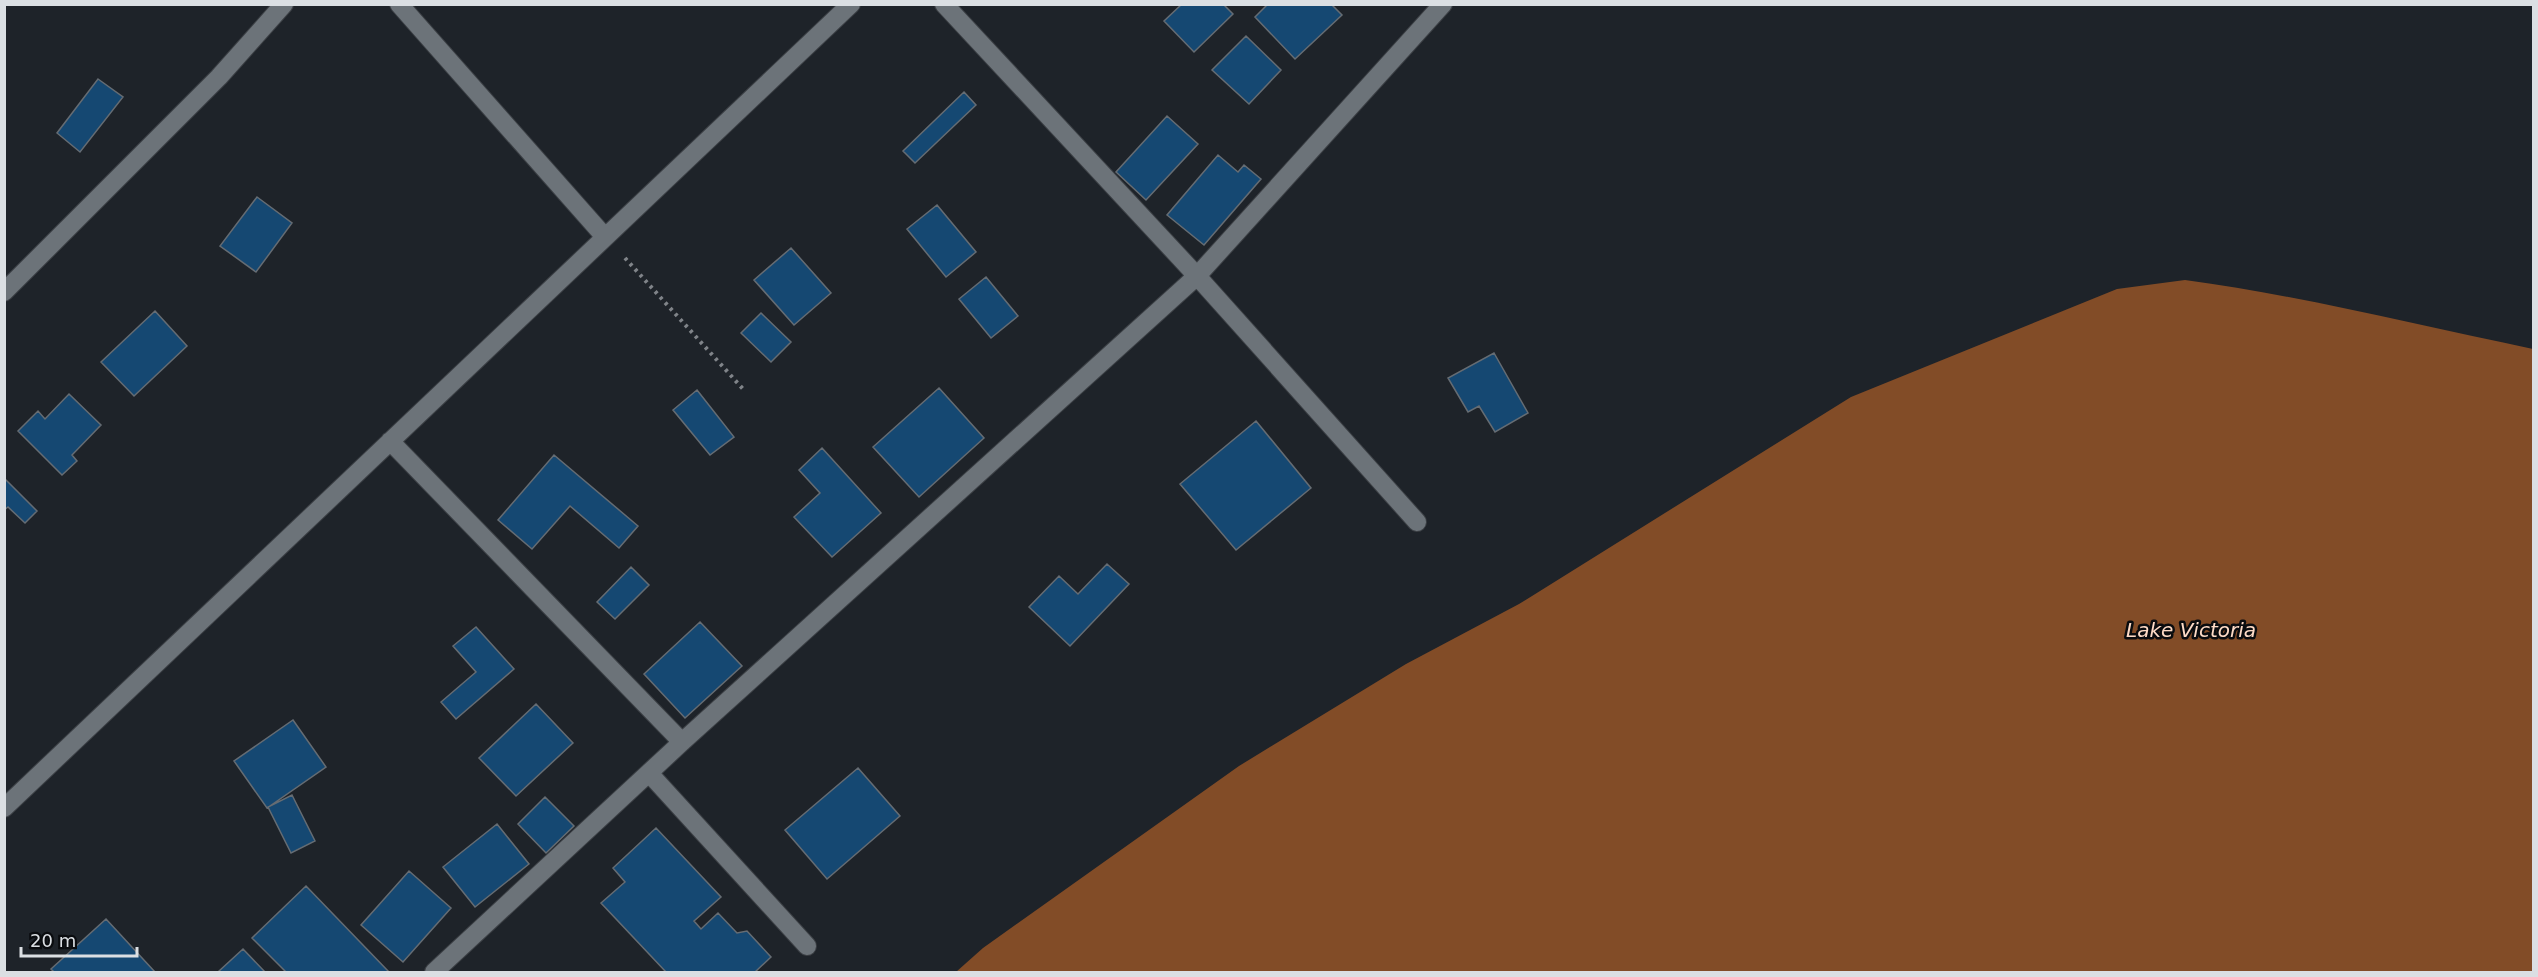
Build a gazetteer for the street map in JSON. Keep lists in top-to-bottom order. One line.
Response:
{"water":["Lake Victoria"],"scale_bar":"20 m"}
